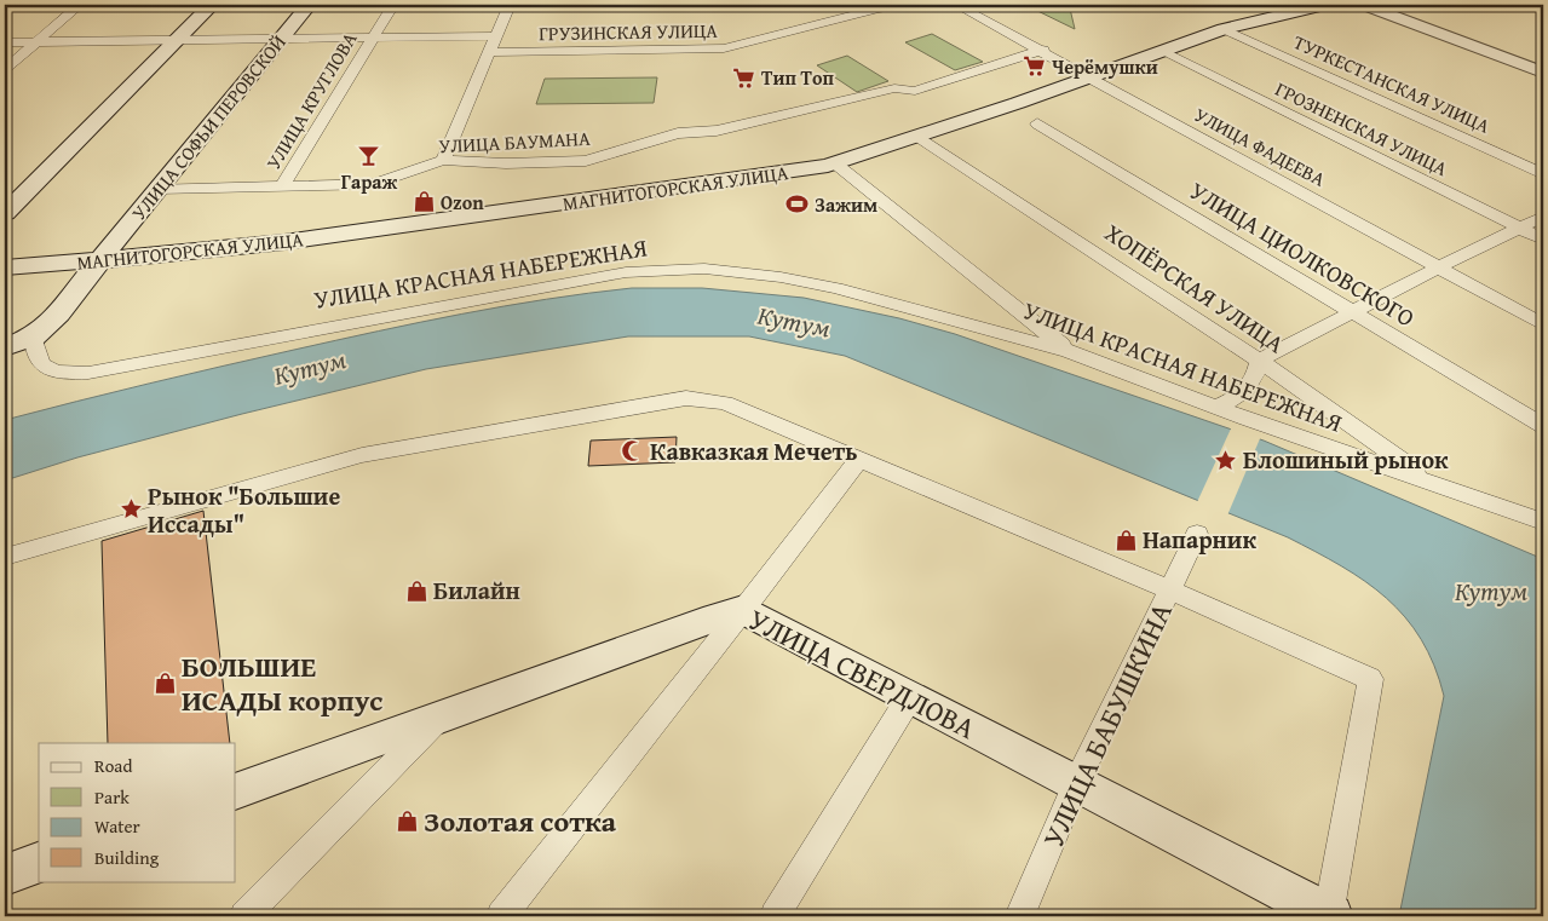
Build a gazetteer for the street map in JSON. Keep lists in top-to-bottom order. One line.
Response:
{"streets":{"main road":["УЛИЦА СОФЬИ ПЕРОВСКОЙ","МАГНИТОГОРСКАЯ УЛИЦА","УЛИЦА СВЕРДЛОВА"],"street":["ГРУЗИНСКАЯ УЛИЦА","ТУРКЕСТАНСКАЯ УЛИЦА","УЛИЦА КРУГЛОВА","ГРОЗНЕНСКАЯ УЛИЦА","УЛИЦА БАУМАНА","УЛИЦА ФАДЕЕВА","УЛИЦА ЦИОЛКОВСКОГО","УЛИЦА КРАСНАЯ НАБЕРЕЖНАЯ","ХОПЁРСКАЯ УЛИЦА","УЛИЦА БАБУШКИНА"]},"crossings":[["ТУРКЕСТАНСКАЯ УЛИЦА","МАГНИТОГОРСКАЯ УЛИЦА"],["УЛИЦА КРУГЛОВА","УЛИЦА БАУМАНА"],["УЛИЦА СОФЬИ ПЕРОВСКОЙ","УЛИЦА БАУМАНА"],["УЛИЦА СОФЬИ ПЕРОВСКОЙ","МАГНИТОГОРСКАЯ УЛИЦА"],["УЛИЦА СОФЬИ ПЕРОВСКОЙ","УЛИЦА КРАСНАЯ НАБЕРЕЖНАЯ"],["ГРОЗНЕНСКАЯ УЛИЦА","МАГНИТОГОРСКАЯ УЛИЦА"],["УЛИЦА БАУМАНА","УЛИЦА ФАДЕЕВА"],["УЛИЦА ФАДЕЕВА","МАГНИТОГОРСКАЯ УЛИЦА"],["МАГНИТОГОРСКАЯ УЛИЦА","ХОПЁРСКАЯ УЛИЦА"],["УЛИЦА КРАСНАЯ НАБЕРЕЖНАЯ","ХОПЁРСКАЯ УЛИЦА"],["УЛИЦА СВЕРДЛОВА","УЛИЦА БАБУШКИНА"]],"water":["Кутум"],"places":{"supermarket":["Черёмушки","Тип Топ"],"bar":["Гараж"],"shop":["Ozon","Напарник","Билайн","БОЛЬШИЕ ИСАДЫ корпус","Золотая сотка"],"sports":["Зажим"],"mosque":["Кавказкая Мечеть"],"place":["Блошиный рынок","Рынок \"Большие Иссады\""]},"legend":["Road","Park","Water","Building"]}
